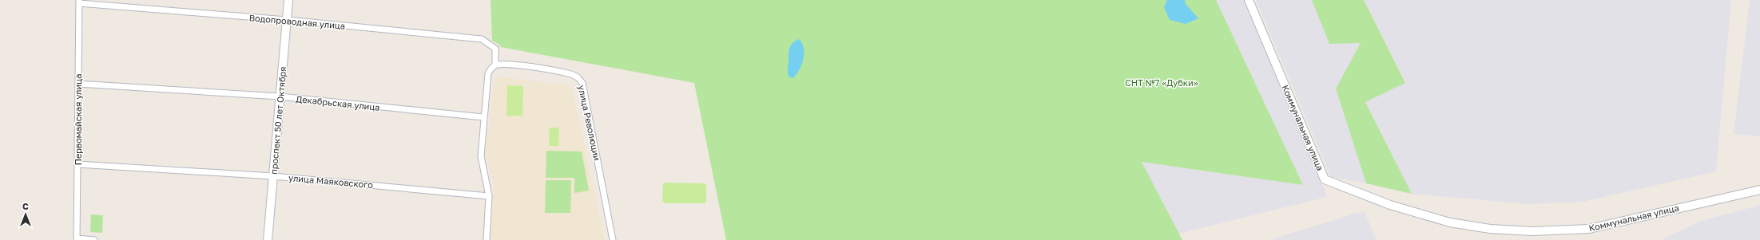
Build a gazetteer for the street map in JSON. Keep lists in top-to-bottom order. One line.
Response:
{"streets":{"street":["Водопроводная улица","Декабрьская улица","Первомайская улица","проспект 50 лет Октября","улица Революции","Коммунальная улица","улица Маяковского"]},"crossings":[["Водопроводная улица","Первомайская улица"],["Водопроводная улица","проспект 50 лет Октября"],["Водопроводная улица","улица Революции"],["Декабрьская улица","Первомайская улица"],["Декабрьская улица","проспект 50 лет Октября"],["Первомайская улица","улица Маяковского"],["проспект 50 лет Октября","улица Маяковского"]],"parks":["СНТ №7 «Дубки»"],"north":"top"}
